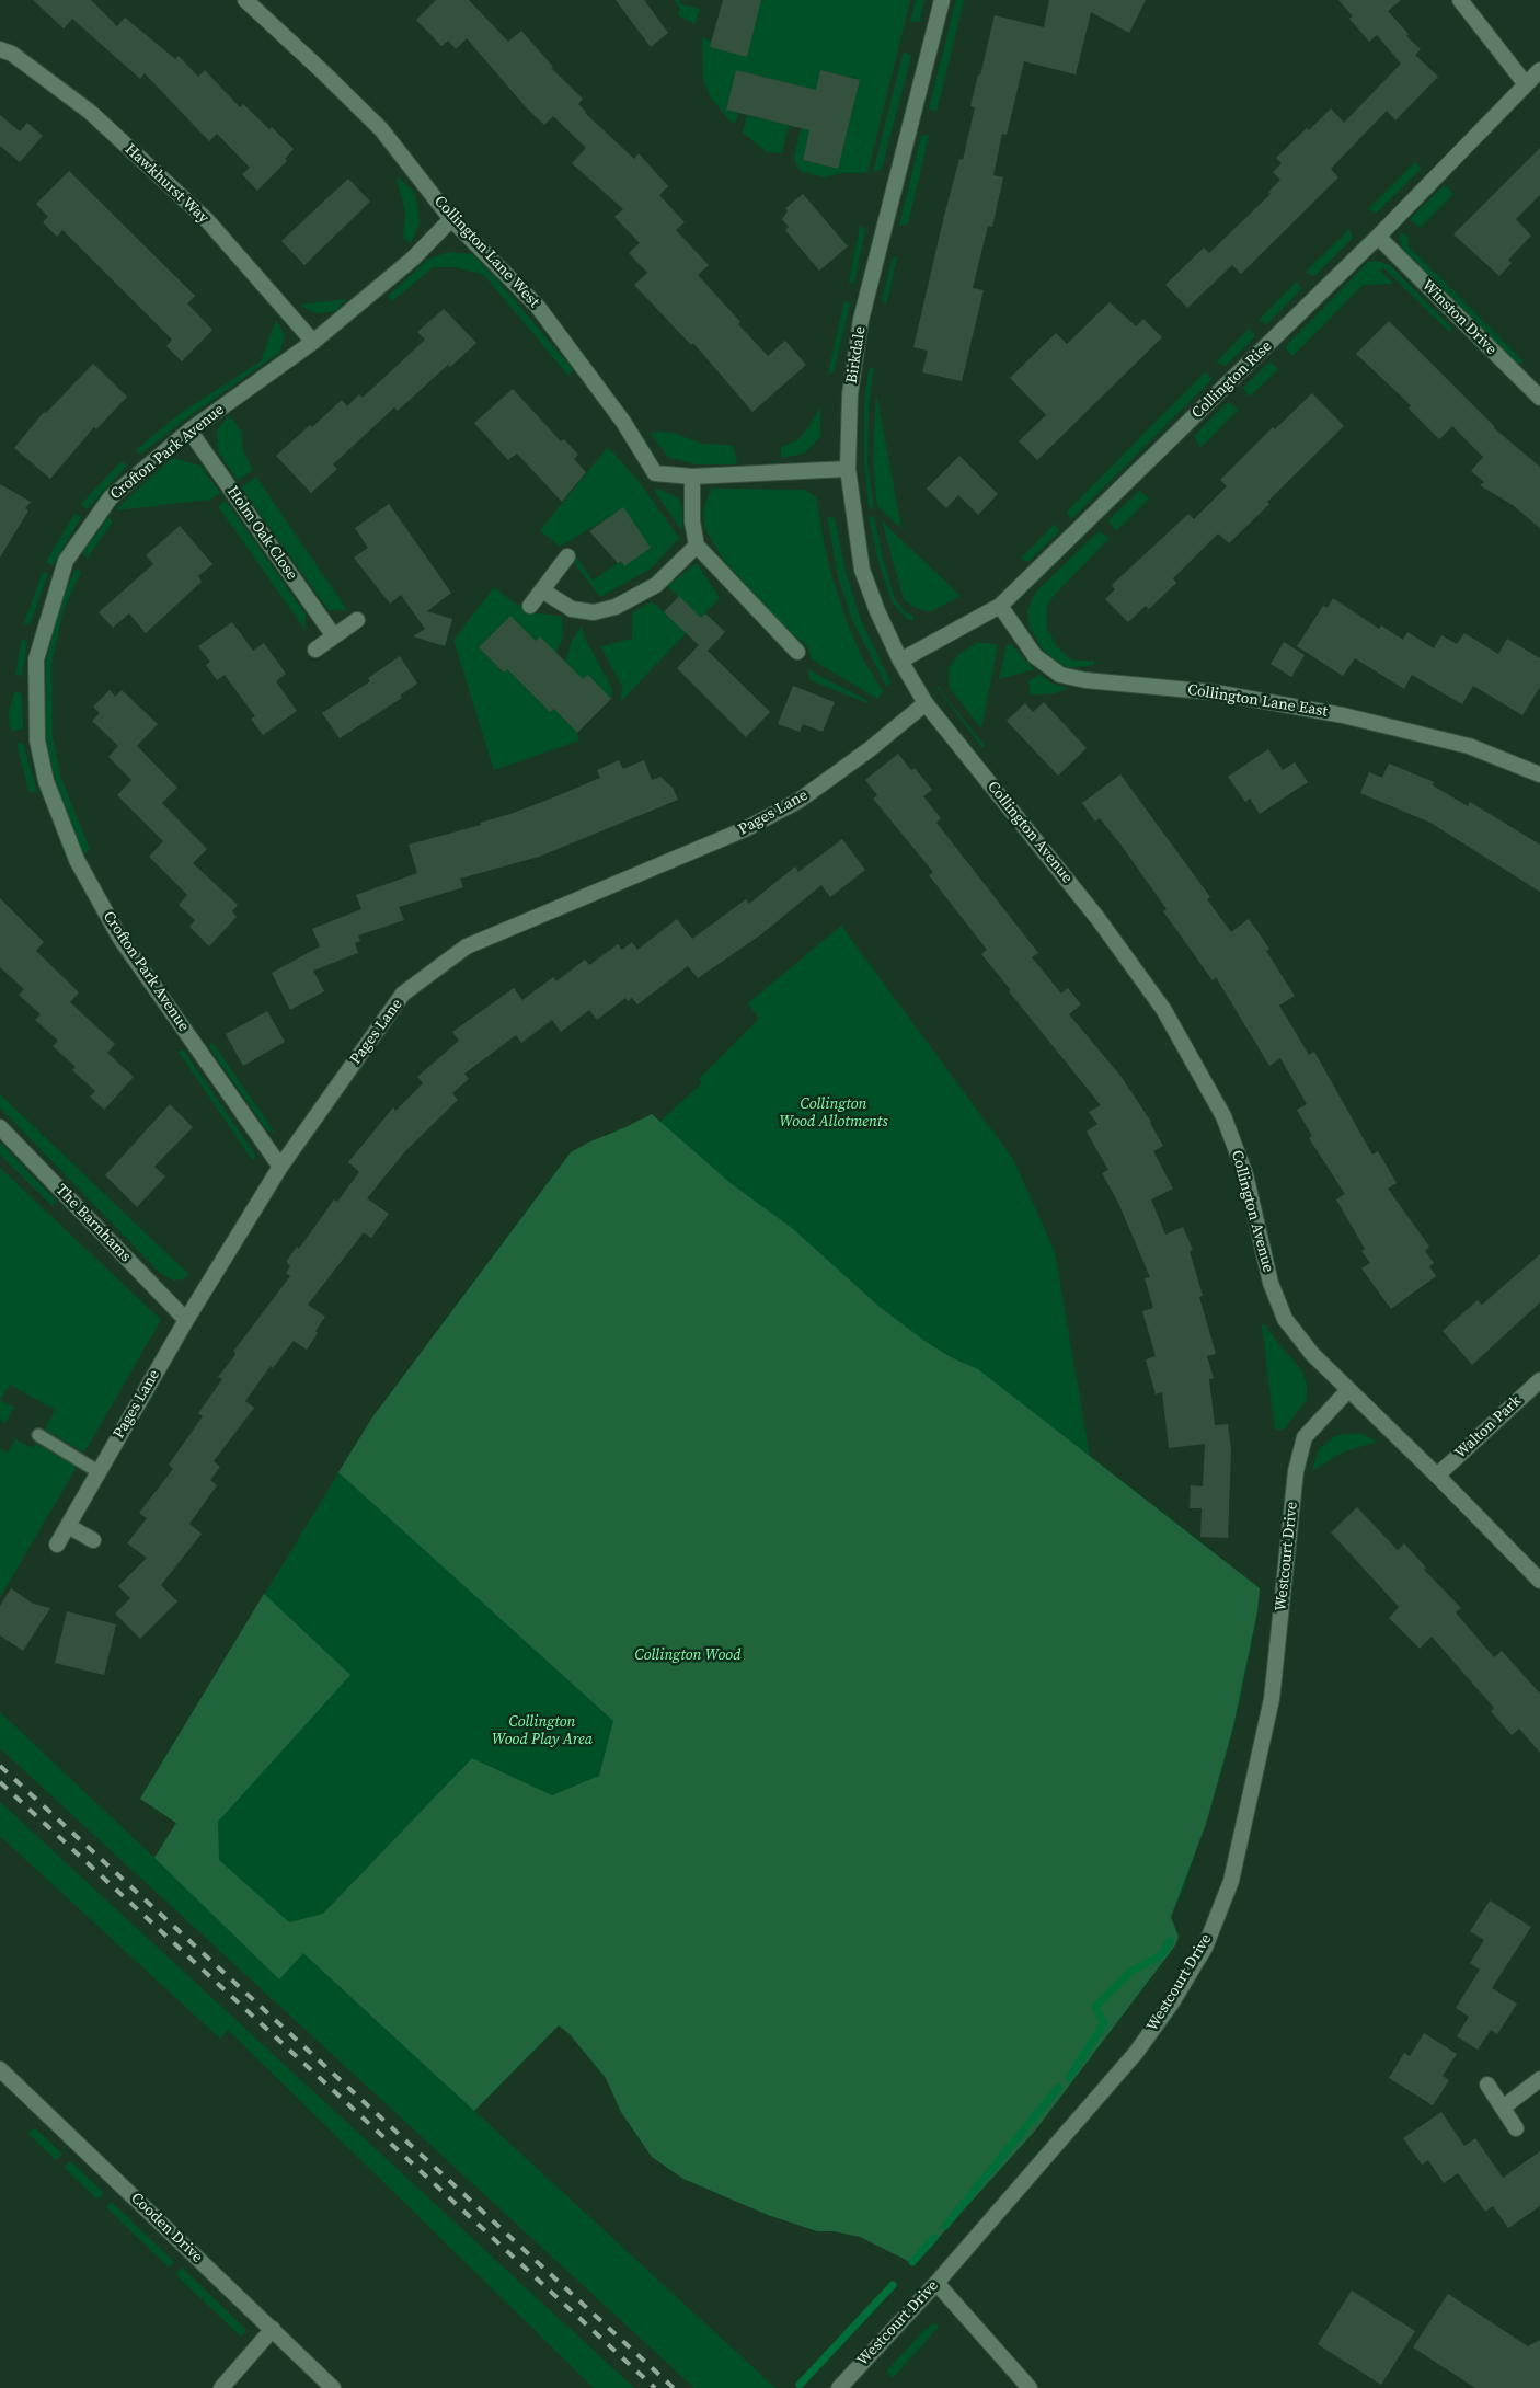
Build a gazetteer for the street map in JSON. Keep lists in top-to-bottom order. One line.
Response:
{"streets":{"street":["Hawkhurst Way","Collington Lane West","Winston Drive","Birkdale","Collington Rise","Crofton Park Avenue","Holm Oak Close","Collington Lane East","Pages Lane","Collington Avenue","The Barnhams","Walton Park","Westcourt Drive","Cooden Drive"]},"crossings":[["Hawkhurst Way","Crofton Park Avenue"],["Collington Lane West","Birkdale"],["Collington Lane West","Crofton Park Avenue"],["Winston Drive","Collington Rise"],["Birkdale","Collington Rise"],["Birkdale","Pages Lane"],["Birkdale","Collington Avenue"],["Collington Rise","Collington Lane East"],["Crofton Park Avenue","Holm Oak Close"],["Crofton Park Avenue","Pages Lane"],["Pages Lane","Collington Avenue"],["Pages Lane","The Barnhams"],["Collington Avenue","Walton Park"],["Collington Avenue","Westcourt Drive"]],"parks":["Collington Wood Allotments","Collington Wood","Collington Wood Play Area"]}
